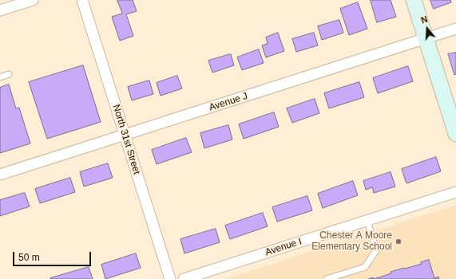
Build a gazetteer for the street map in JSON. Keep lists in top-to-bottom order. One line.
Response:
{"streets":{"street":["Avenue J","North 31st Street","Avenue I"]},"crossings":[["Avenue J","North 31st Street"]],"places":["Chester A Moore Elementary School"],"scale_bar":"50 m","north":"top"}
